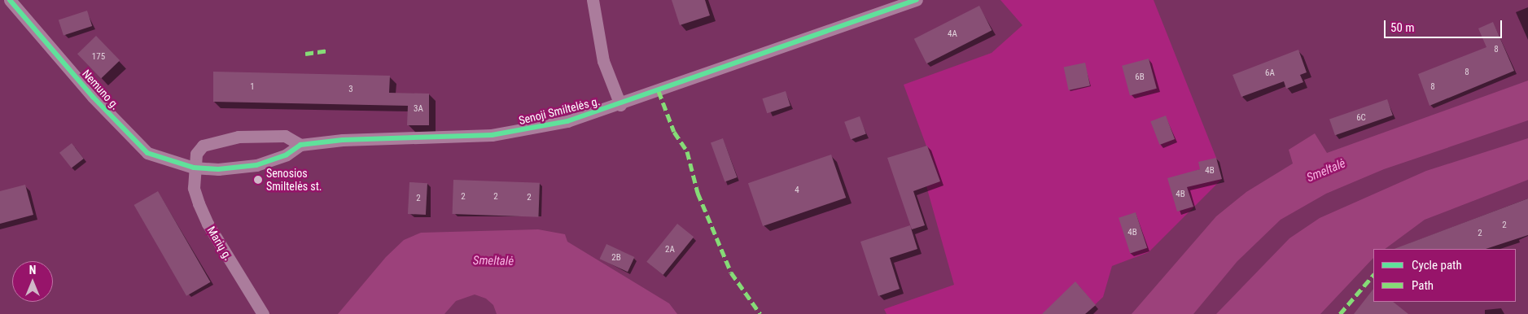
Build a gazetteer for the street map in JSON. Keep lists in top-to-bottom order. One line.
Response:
{"streets":{"street":["Nemuno g.","Senoji Smiltelės g.","Marių g."]},"crossings":[["Nemuno g.","Senoji Smiltelės g."],["Nemuno g.","Marių g."],["Senoji Smiltelės g.","Marių g."]],"water":["Smeltalė"],"places":["Senosios Smiltelės st."],"house_numbers":["4A","8","175","8","6A","6B","1","8","3","3A","6C","4B","4","4B","2","2","2","2","2","4B","2","2A","2B"],"legend":["Cycle path","Path"],"scale_bar":"50 m","north":"top"}
